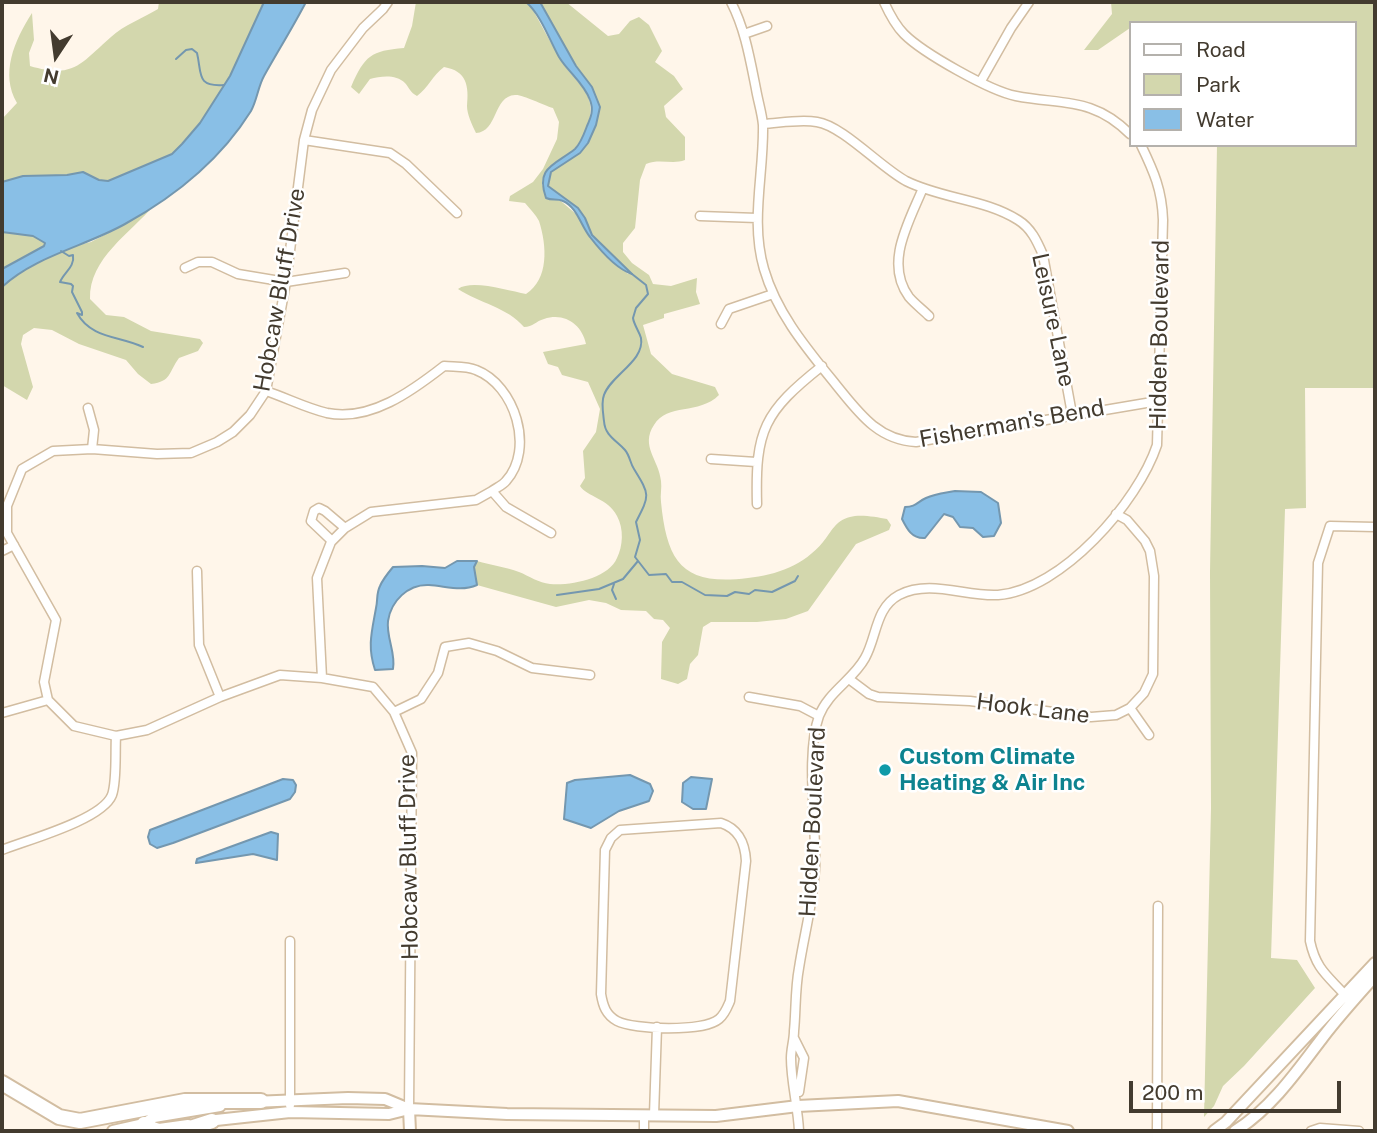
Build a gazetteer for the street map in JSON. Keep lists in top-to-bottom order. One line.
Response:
{"streets":{"street":["Hobcaw Bluff Drive","Leisure Lane","Hidden Boulevard","Fisherman's Bend","Hook Lane"]},"crossings":[["Leisure Lane","Fisherman's Bend"],["Hidden Boulevard","Fisherman's Bend"],["Hidden Boulevard","Hook Lane"]],"places":["Custom Climate Heating & Air Inc"],"legend":["Road","Park","Water"],"scale_bar":"200 m","north":"bottom"}
